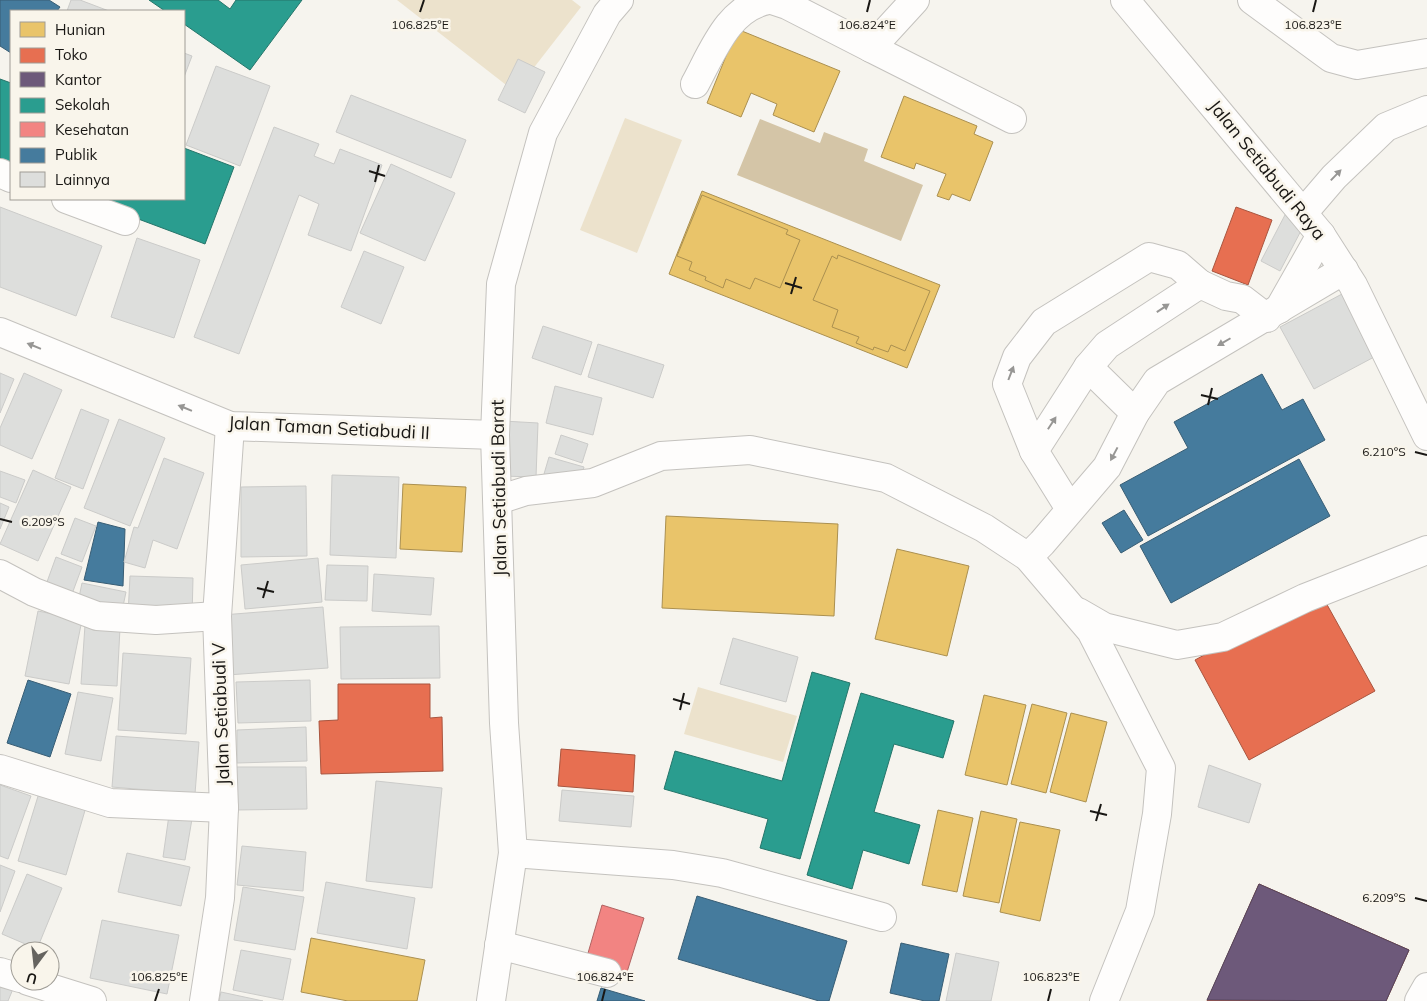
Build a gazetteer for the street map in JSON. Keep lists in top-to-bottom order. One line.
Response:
{"streets":{"street":["Jalan Setiabudi Raya","Jalan Taman Setiabudi II","Jalan Setiabudi Barat","Jalan Setiabudi V"]},"crossings":[["Jalan Taman Setiabudi II","Jalan Setiabudi Barat"],["Jalan Taman Setiabudi II","Jalan Setiabudi V"]],"legend":["Hunian","Toko","Kantor","Sekolah","Kesehatan","Publik","Lainnya"],"north":"bottom","coordinates":["106.825°E","106.824°E","106.823°E","6.210°S","6.209°S"]}
